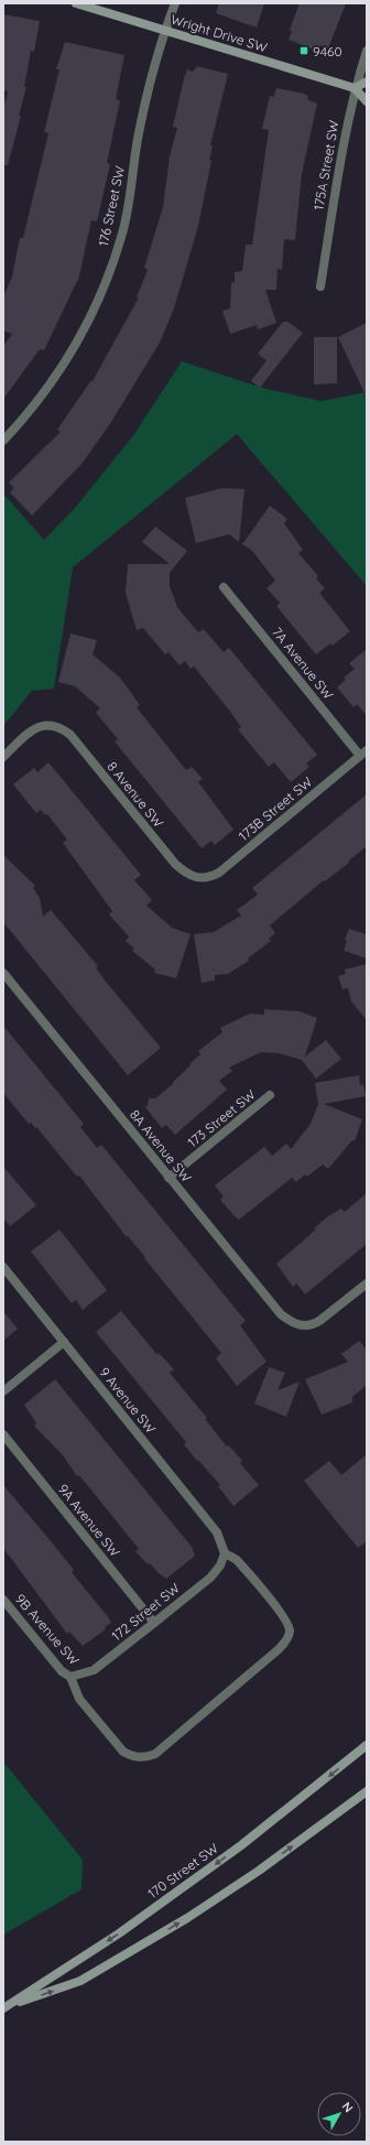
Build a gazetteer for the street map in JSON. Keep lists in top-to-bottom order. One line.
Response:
{"streets":{"main road":["Wright Drive SW","170 Street SW"],"street":["175A Street SW","176 Street SW","7A Avenue SW","8 Avenue SW","173B Street SW","173 Street SW","8A Avenue SW","9 Avenue SW","9A Avenue SW","172 Street SW","9B Avenue SW"]},"crossings":[["Wright Drive SW","175A Street SW"],["Wright Drive SW","176 Street SW"],["7A Avenue SW","173B Street SW"],["8 Avenue SW","173B Street SW"],["173 Street SW","8A Avenue SW"],["9 Avenue SW","172 Street SW"],["9A Avenue SW","172 Street SW"],["172 Street SW","9B Avenue SW"]],"places":{"transit":["9460"]},"north":"top right"}
